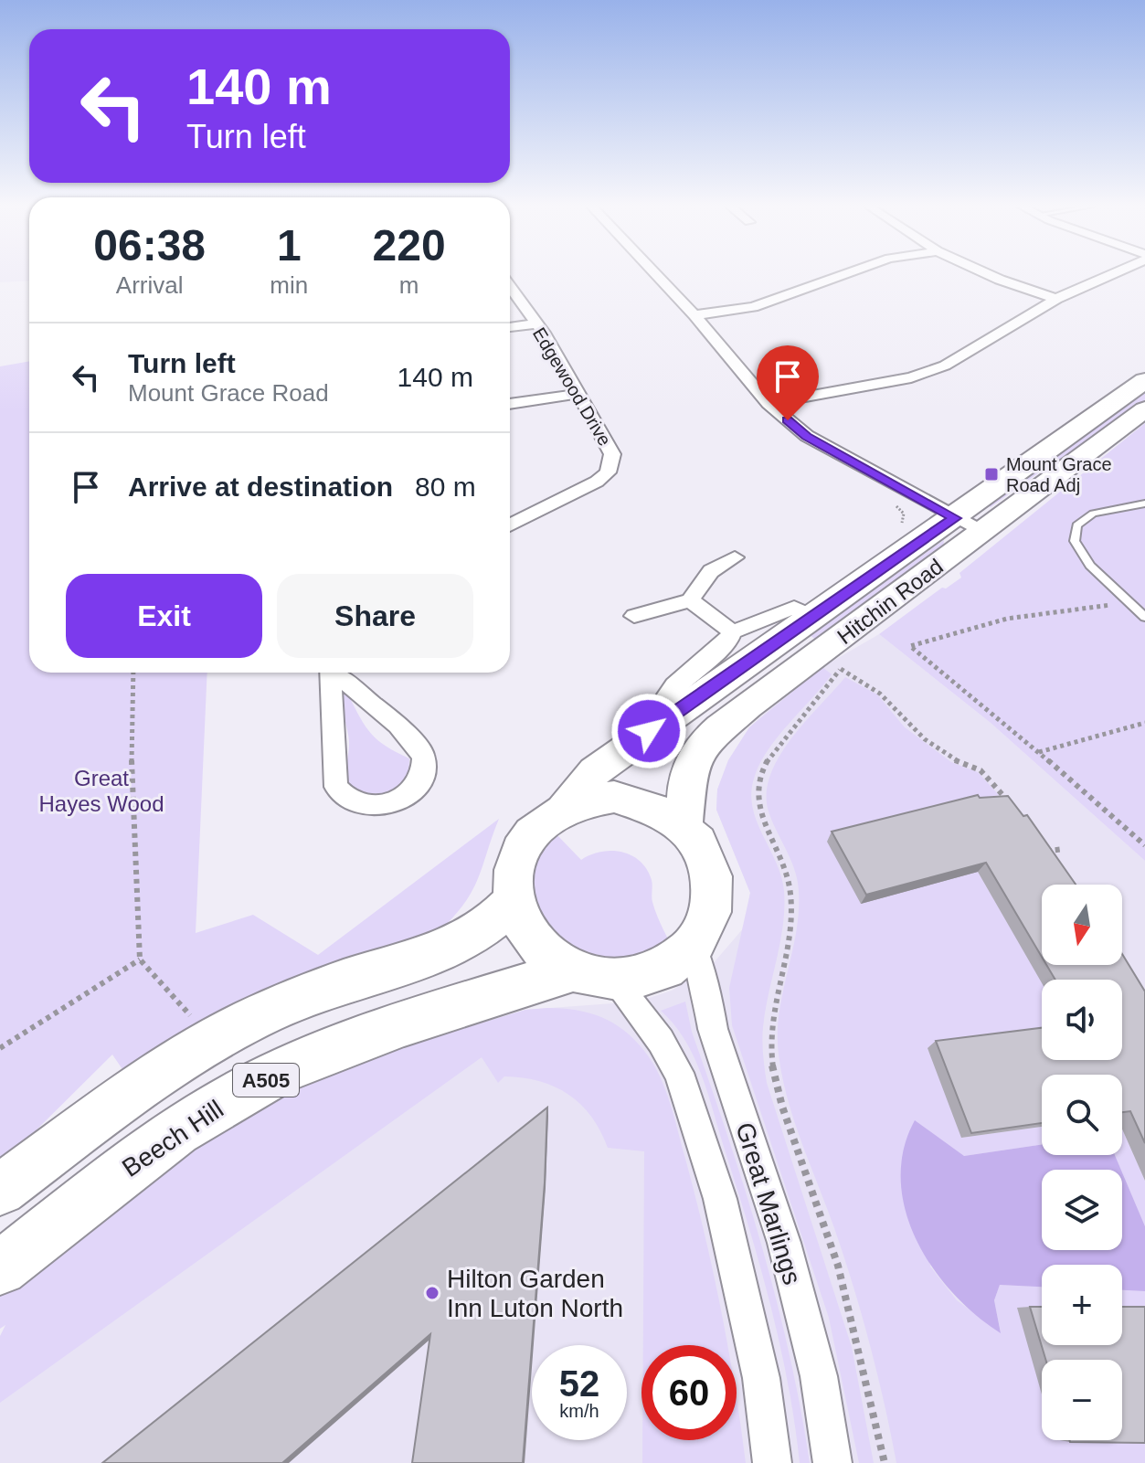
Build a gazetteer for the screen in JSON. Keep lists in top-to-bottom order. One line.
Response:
{"streets":{"main road":["Hitchin Road","A505","Beech Hill"],"street":["Edgewood Drive","Great Marlings"]},"crossings":[["Hitchin Road","A505"],["Hitchin Road","Beech Hill"],["Hitchin Road","Great Marlings"],["A505","Beech Hill"],["A505","Great Marlings"],["Beech Hill","Great Marlings"]],"parks":["Great Hayes Wood"],"places":{"transit":["Mount Grace Road Adj"],"other":["Hilton Garden Inn Luton North"]},"north":"bottom","page":{"turn":["140 m","Turn left"],"eta":["06:38","Arrival","1","min","220","m"],"list":[{"name":"Turn left","note":"Mount Grace Road","value":"140 m"},{"name":"Arrive at destination","value":"80 m"}],"buttons":["Exit","Share"],"map_buttons":["+","−"],"speed":"52 km/h","limit":"60"}}
